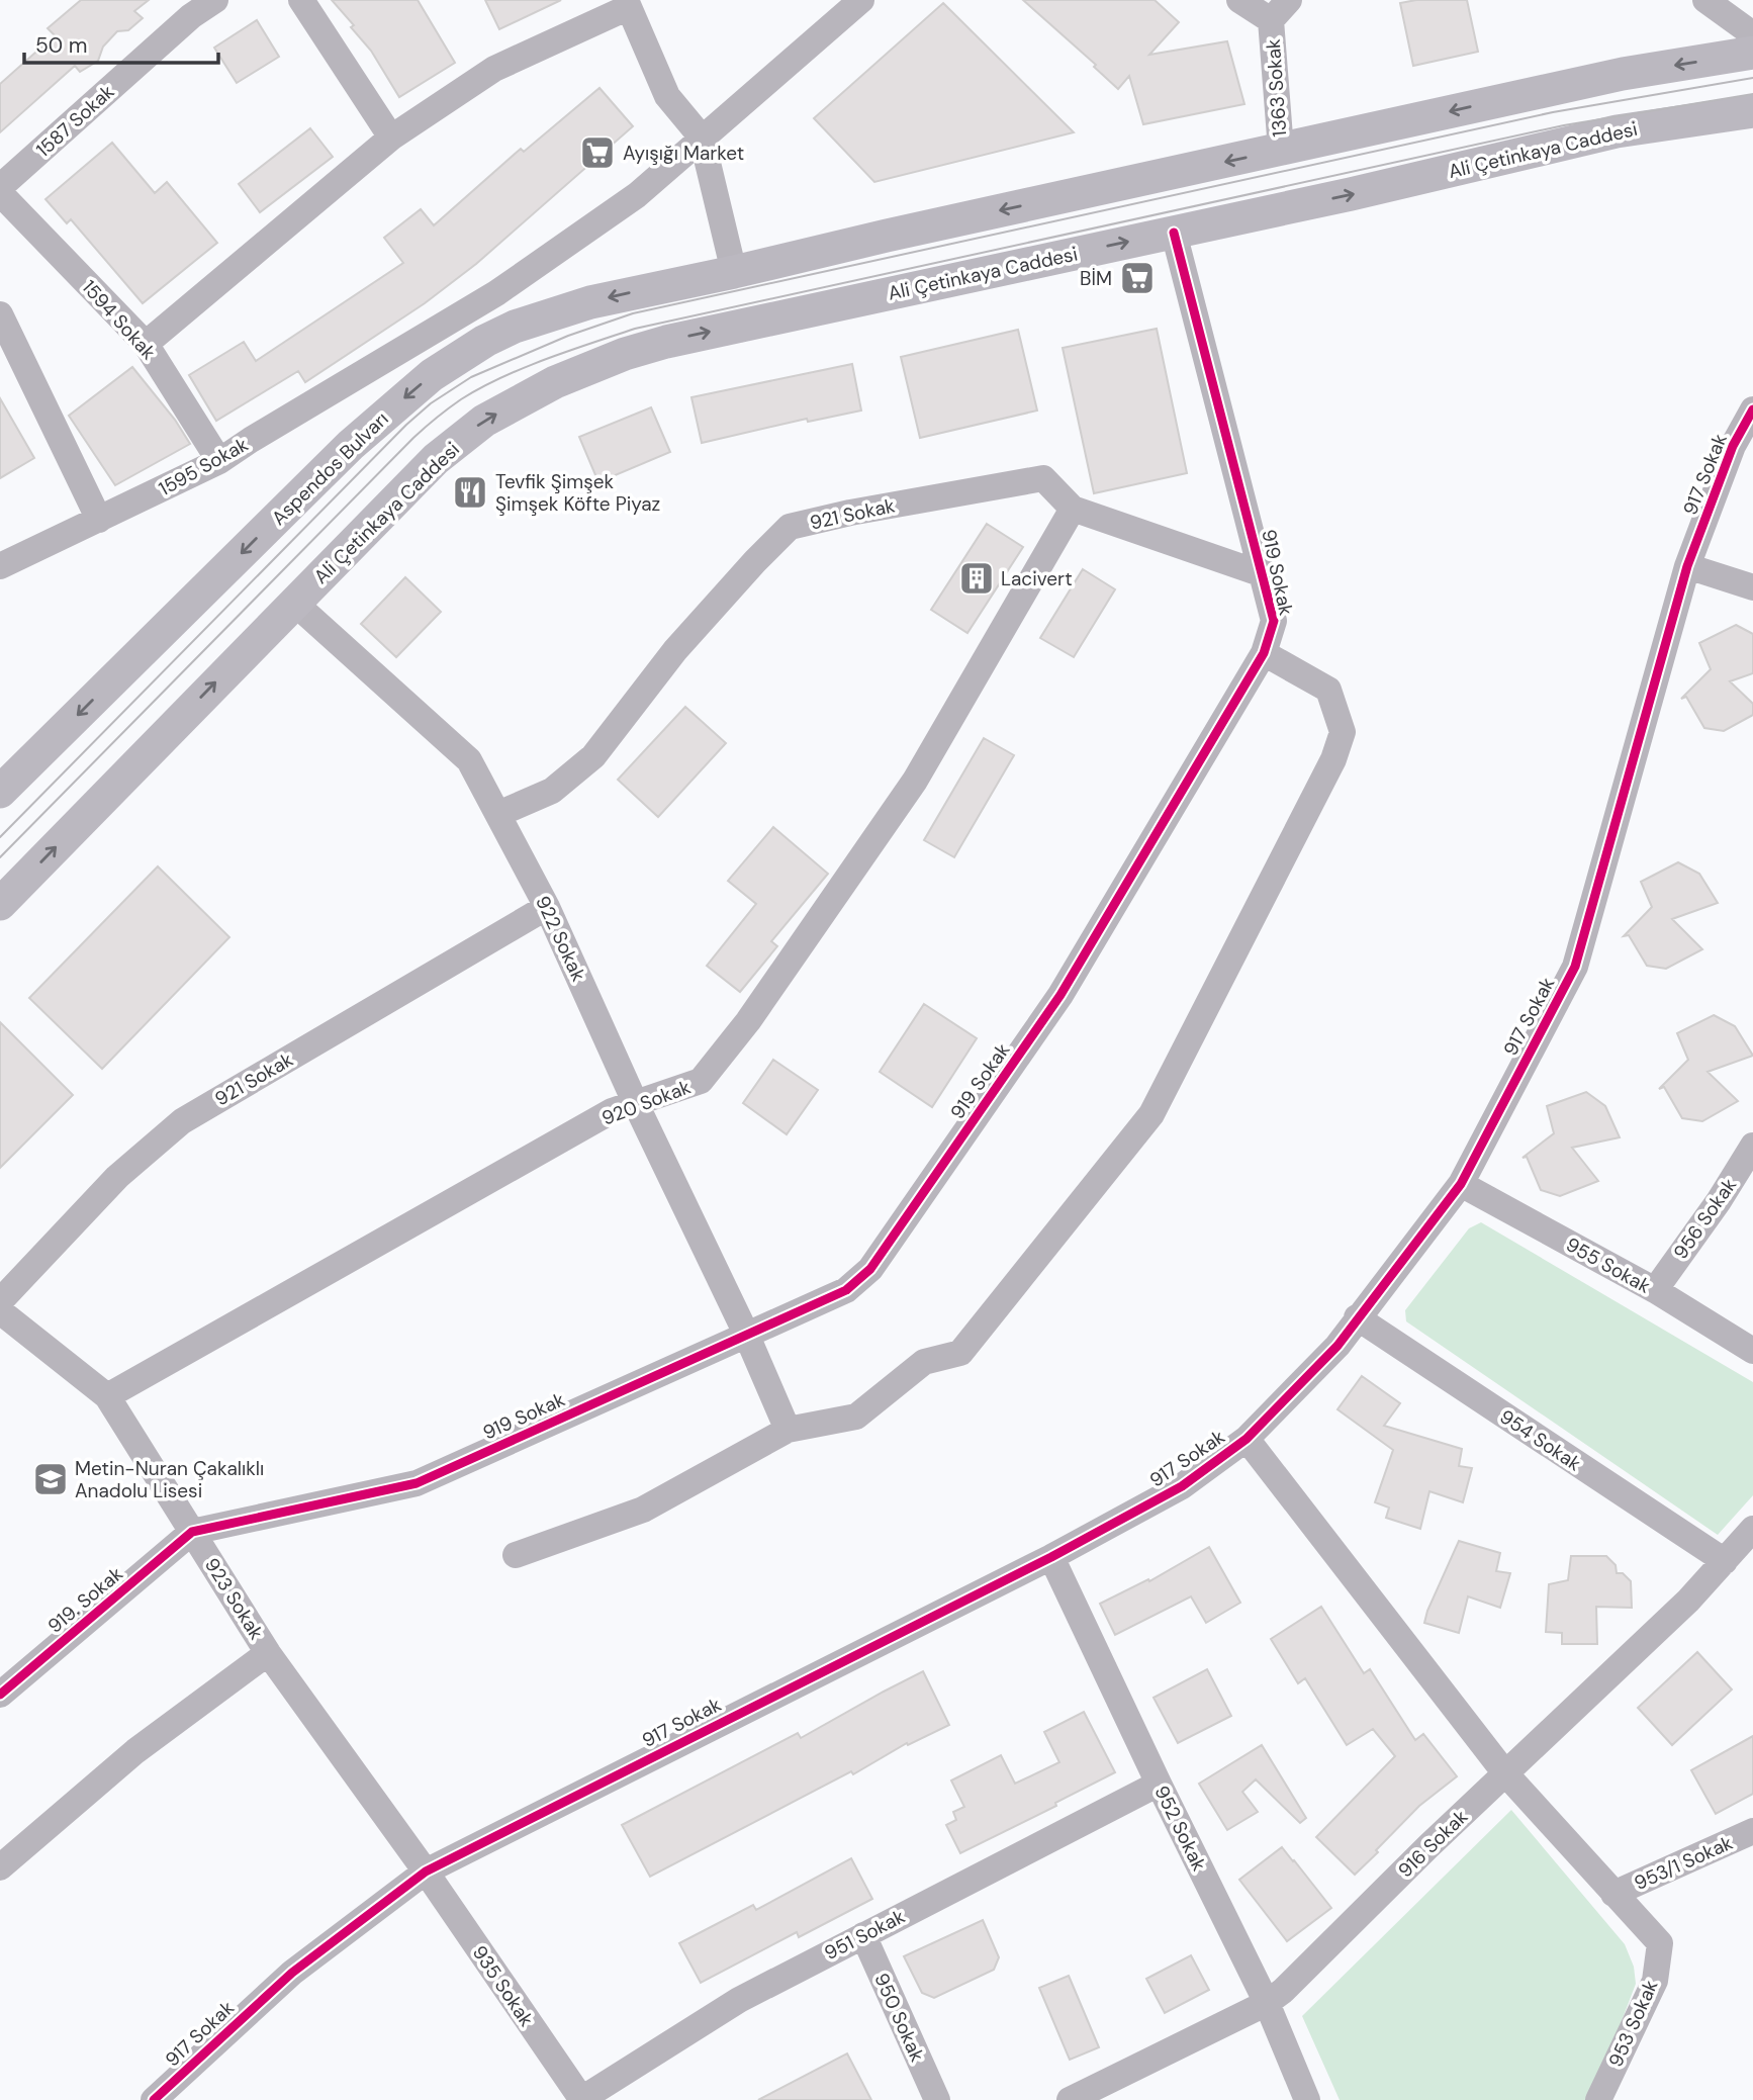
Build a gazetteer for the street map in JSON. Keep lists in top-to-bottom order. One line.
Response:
{"streets":{"main road":["Ali Çetinkaya Caddesi","Aspendos Bulvarı"],"street":["1363 Sokak","1587 Sokak","1594 Sokak","1595 Sokak","917 Sokak","921 Sokak","919 Sokak","922 Sokak","920 Sokak","956 Sokak","955 Sokak","954 Sokak","923 Sokak","919. Sokak","952 Sokak","916 Sokak","953/1 Sokak","951 Sokak","935 Sokak","950 Sokak","953 Sokak"]},"crossings":[["1363 Sokak","Aspendos Bulvarı"],["Ali Çetinkaya Caddesi","919 Sokak"],["Ali Çetinkaya Caddesi","922 Sokak"],["1594 Sokak","1595 Sokak"],["917 Sokak","955 Sokak"],["917 Sokak","954 Sokak"],["917 Sokak","923 Sokak"],["917 Sokak","952 Sokak"],["917 Sokak","935 Sokak"],["921 Sokak","919 Sokak"],["921 Sokak","922 Sokak"],["921 Sokak","920 Sokak"],["919 Sokak","922 Sokak"],["919 Sokak","923 Sokak"],["919 Sokak","919. Sokak"],["922 Sokak","920 Sokak"],["920 Sokak","923 Sokak"],["956 Sokak","955 Sokak"],["954 Sokak","916 Sokak"],["923 Sokak","919. Sokak"],["923 Sokak","935 Sokak"],["952 Sokak","916 Sokak"],["952 Sokak","951 Sokak"],["953/1 Sokak","953 Sokak"],["951 Sokak","935 Sokak"],["951 Sokak","950 Sokak"]],"one_way":["Ali Çetinkaya Caddesi","Aspendos Bulvarı"],"places":{"supermarket":["Ayışığı Market","BİM"],"restaurant":["Tevfik Şimşek Şimşek Köfte Piyaz"],"building":["Lacivert"],"school or university":["Metin-Nuran Çakalıklı Anadolu Lisesi"]},"scale_bar":"50 m"}
